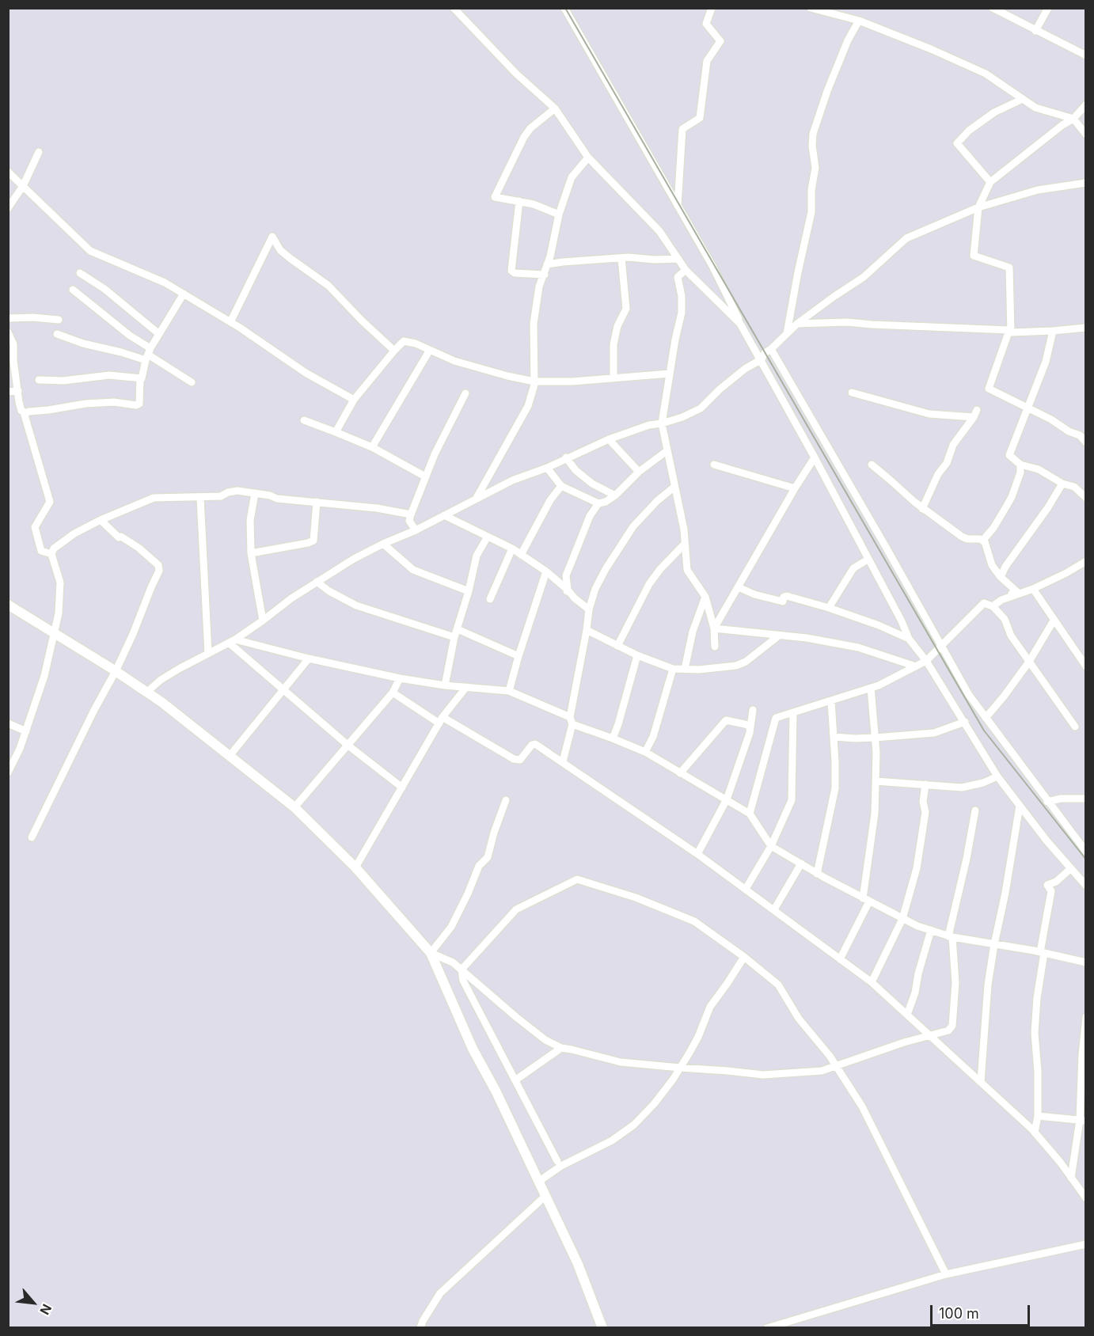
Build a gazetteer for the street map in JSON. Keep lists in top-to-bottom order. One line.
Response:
{"scale_bar":"100 m","north":"bottom right"}
